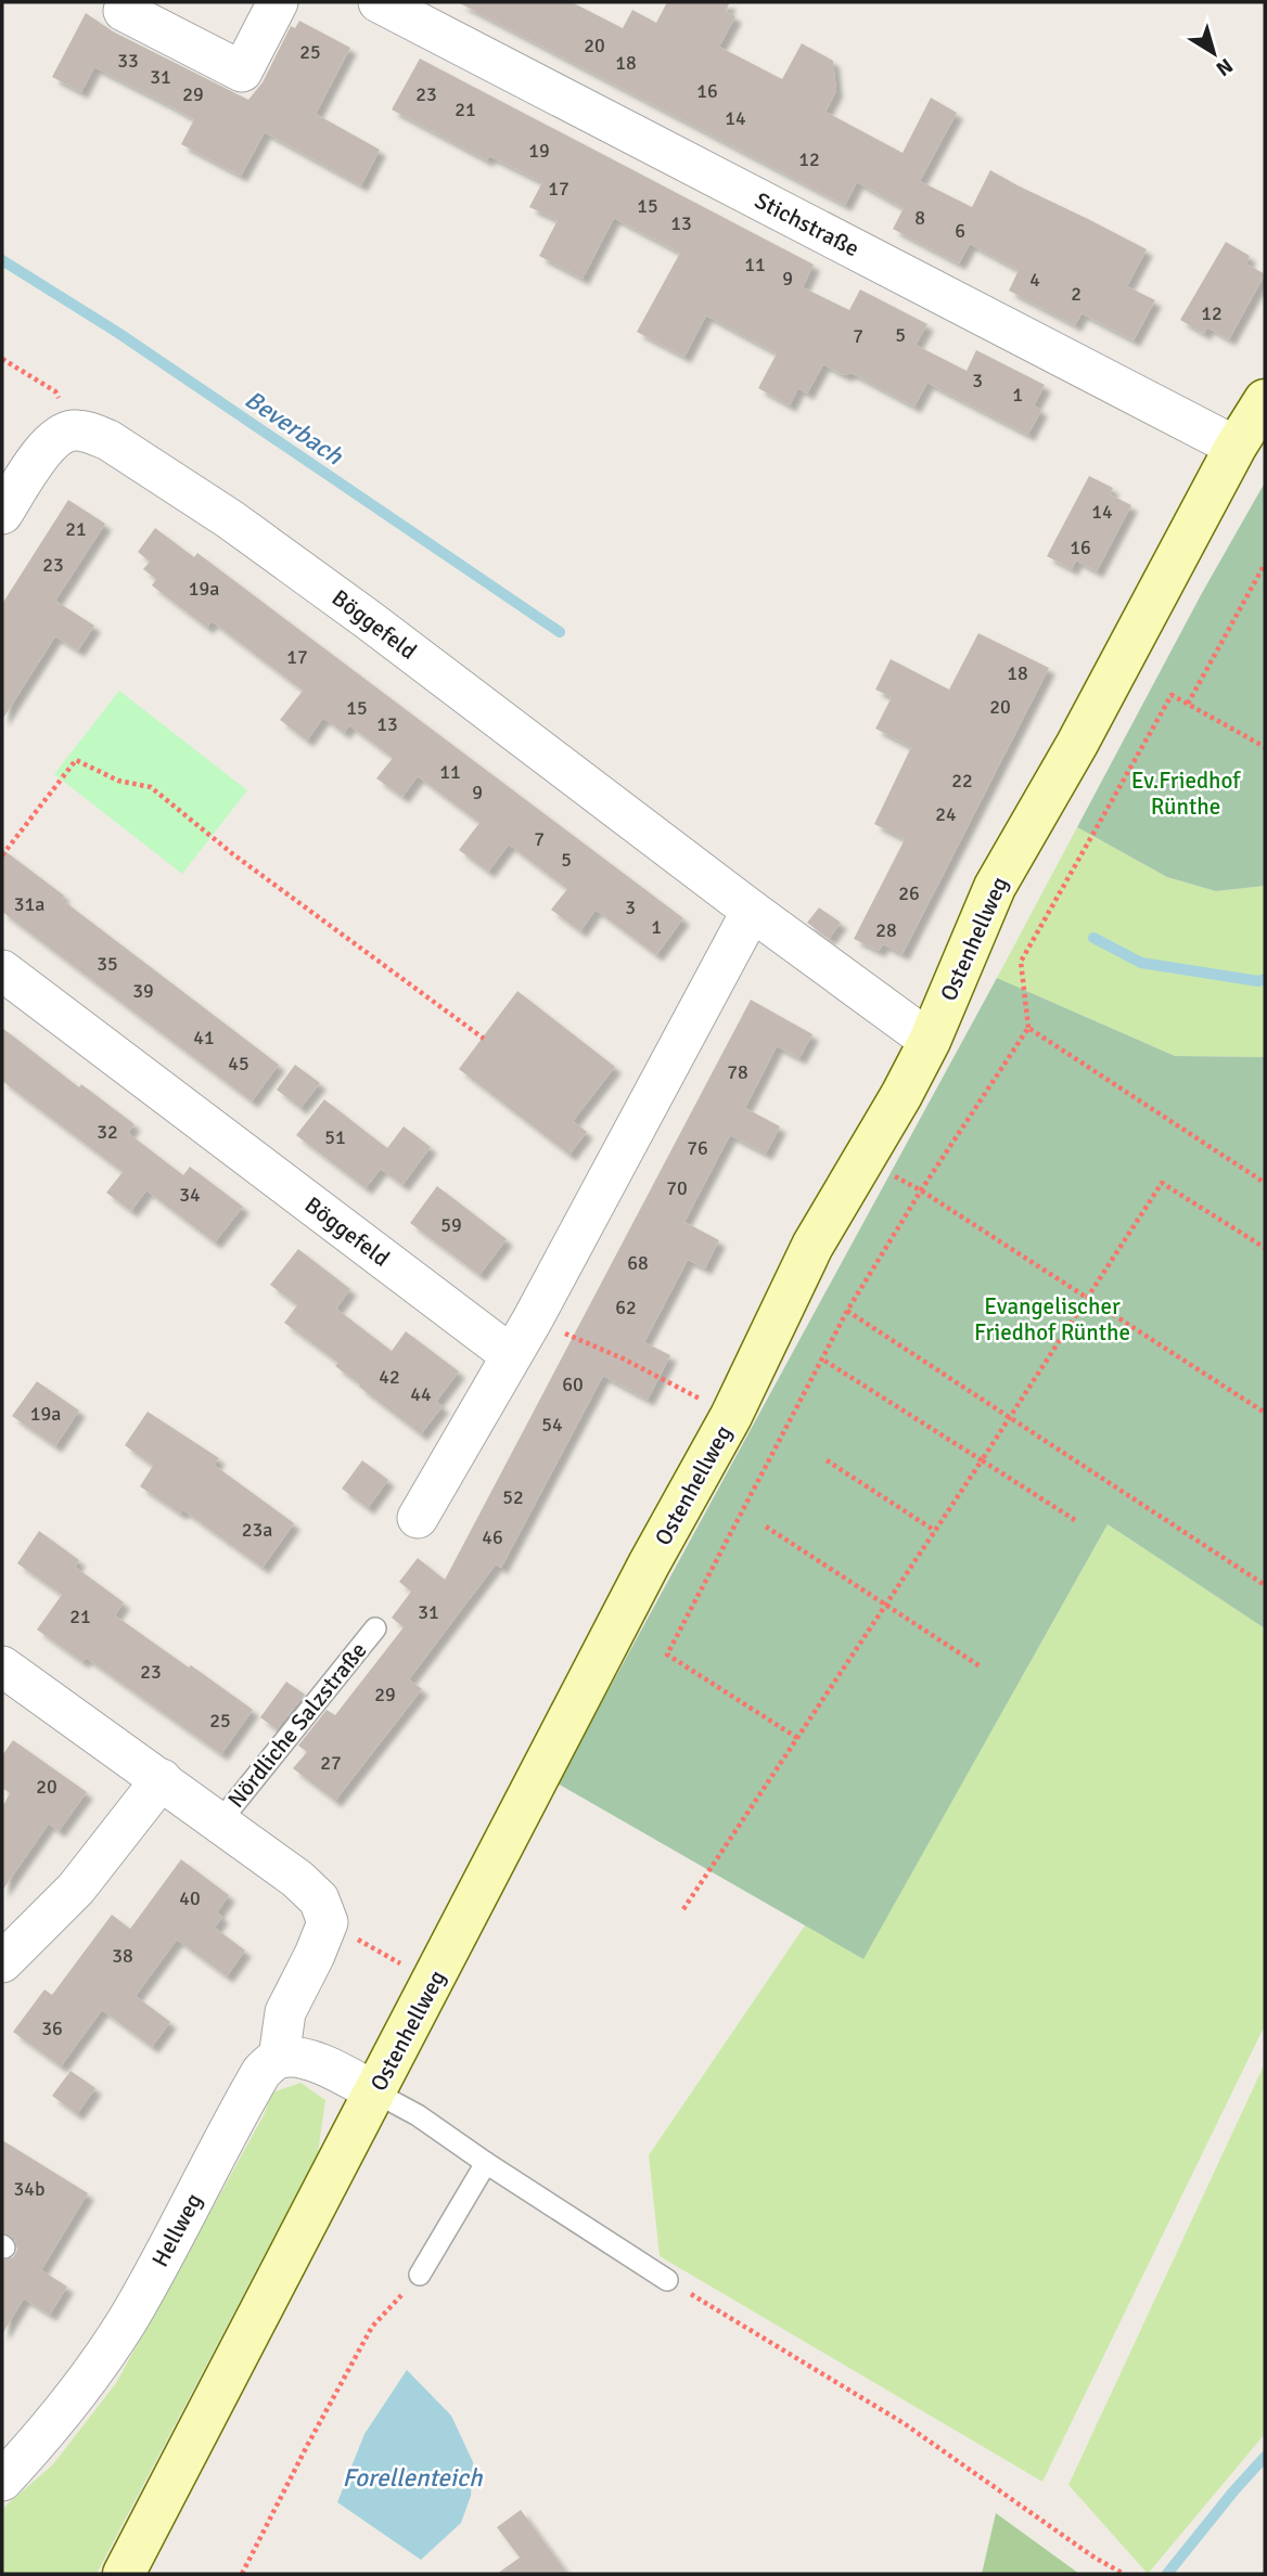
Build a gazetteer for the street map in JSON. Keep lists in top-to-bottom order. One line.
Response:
{"streets":{"main road":["Ostenhellweg"],"street":["Stichstraße","Böggefeld","Nördliche Salzstraße","Hellweg"]},"crossings":[["Stichstraße","Ostenhellweg"],["Böggefeld","Ostenhellweg"]],"water":["Beverbach","Forellenteich"],"parks":["Ev.Friedhof Rünthe","Evangelischer Friedhof Rünthe"],"house_numbers":["20","25","33","18","31","16","29","23","21","14","19","12","17","15","8","13","6","11","9","4","2","12","5","7","3","1","14","21","16","23","19a","17","18","20","15","13","11","22","9","24","7","5","26","31a","3","1","28","35","39","41","45","78","32","51","76","70","34","59","68","62","42","60","44","19a","54","52","23a","46","31","21","23","29","25","27","20","40","38","36","34b"],"north":"bottom right"}
